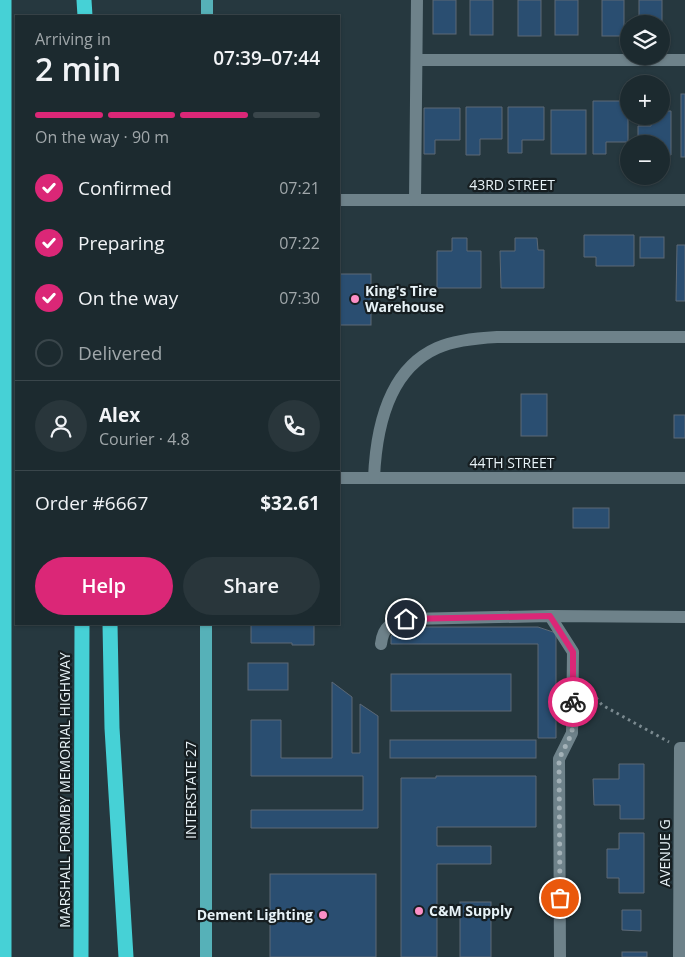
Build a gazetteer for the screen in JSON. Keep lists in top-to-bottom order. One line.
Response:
{"streets":{"highway":["MARSHALL FORMBY MEMORIAL HIGHWAY"],"main road":["INTERSTATE 27"],"street":["43RD STREET","44TH STREET","AVENUE G"]},"places":["King's Tire Warehouse","C&M Supply","Dement Lighting"],"page":{"map_buttons":["+","−"],"heading":["2 min","Arriving in","07:39–07:44"],"panel":["Alex","Courier · 4.8","Order #6667","$32.61"],"bar":"On the way · 90 m","list":[["Confirmed","07:21"],["Preparing","07:22"],["On the way","07:30"],"Delivered"],"buttons":["Help","Share"]}}
